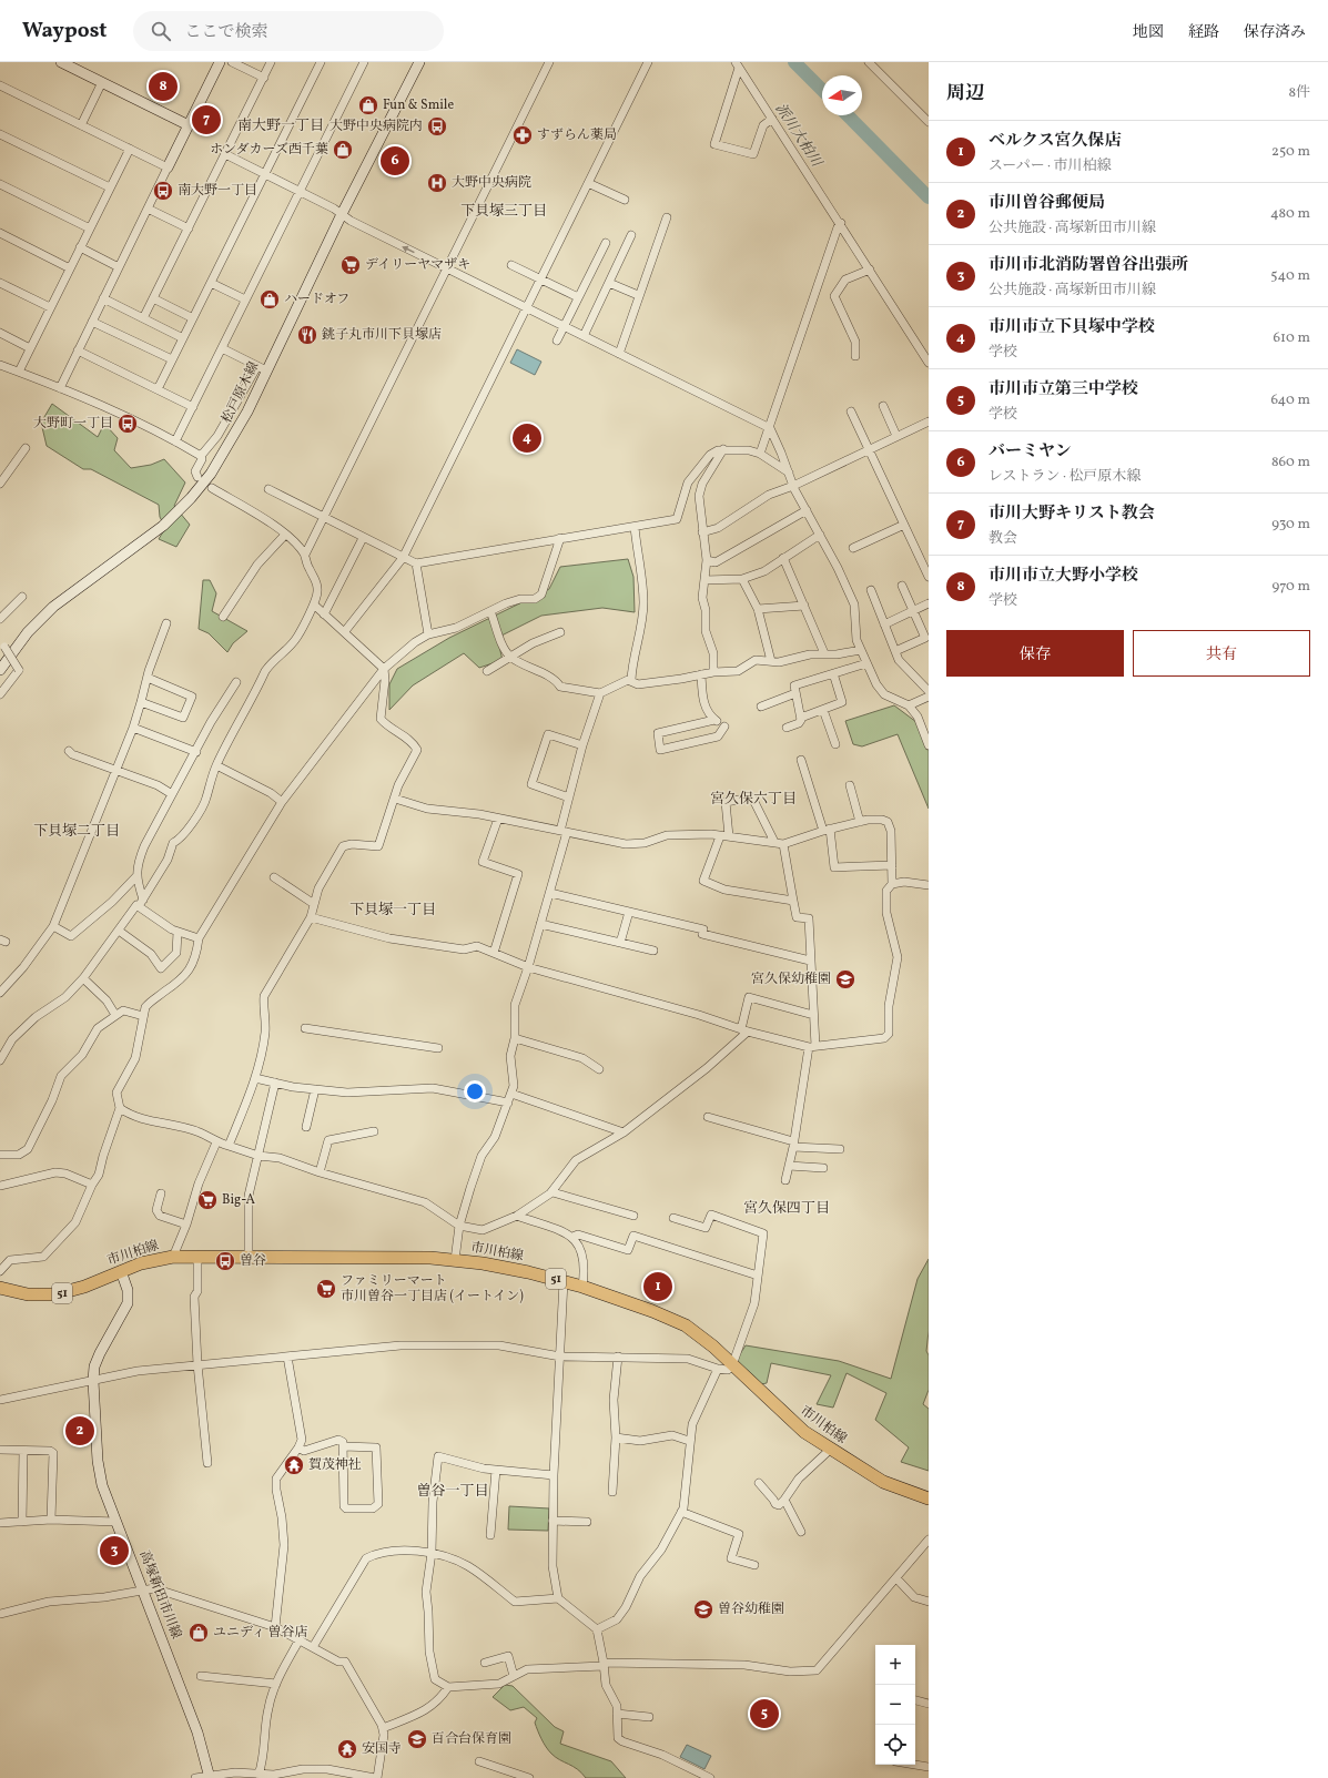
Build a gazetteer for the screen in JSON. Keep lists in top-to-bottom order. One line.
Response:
{"streets":{"main road":["松戸原木線","市川柏線","51","高塚新田市川線"]},"crossings":[["市川柏線","高塚新田市川線"]],"districts":["南大野一丁目","下貝塚三丁目","宮久保六丁目","下貝塚二丁目","下貝塚一丁目","宮久保四丁目","曽谷一丁目"],"water":["派川大柏川"],"places":{"shop":["Fun & Smile","ホンダカーズ西千葉","ハードオフ","ユニディ 曽谷店"],"bus stop":["大野中央病院内","南大野一丁目","大野町一丁目","曽谷"],"pharmacy":["すずらん薬局"],"hospital":["大野中央病院"],"supermarket":["デイリーヤマザキ","Big-A","ファミリーマート 市川曽谷一丁目店 (イートイン)"],"restaurant":["銚子丸市川下貝塚店"],"school or university":["宮久保幼稚園","曽谷幼稚園","百合台保育園"],"temple":["賀茂神社","安国寺"]},"north":"left","page":{"header":"Waypost","search":"ここで検索","nav":["地図","経路","保存済み"],"heading":["周辺","8件"],"pins":["8","7","6","4","1","2","3","5"],"list":[{"mark":"1","name":"ベルクス宮久保店","note":"スーパー · 市川柏線","value":"250 m"},{"mark":"2","name":"市川曽谷郵便局","note":"公共施設 · 高塚新田市川線","value":"480 m"},{"mark":"3","name":"市川市北消防署曽谷出張所","note":"公共施設 · 高塚新田市川線","value":"540 m"},{"mark":"4","name":"市川市立下貝塚中学校","note":"学校","value":"610 m"},{"mark":"5","name":"市川市立第三中学校","note":"学校","value":"640 m"},{"mark":"6","name":"バーミヤン","note":"レストラン · 松戸原木線","value":"860 m"},{"mark":"7","name":"市川大野キリスト教会","note":"教会","value":"930 m"},{"mark":"8","name":"市川市立大野小学校","note":"学校","value":"970 m"}],"buttons":["保存","共有"],"map_buttons":["+","−"]}}
